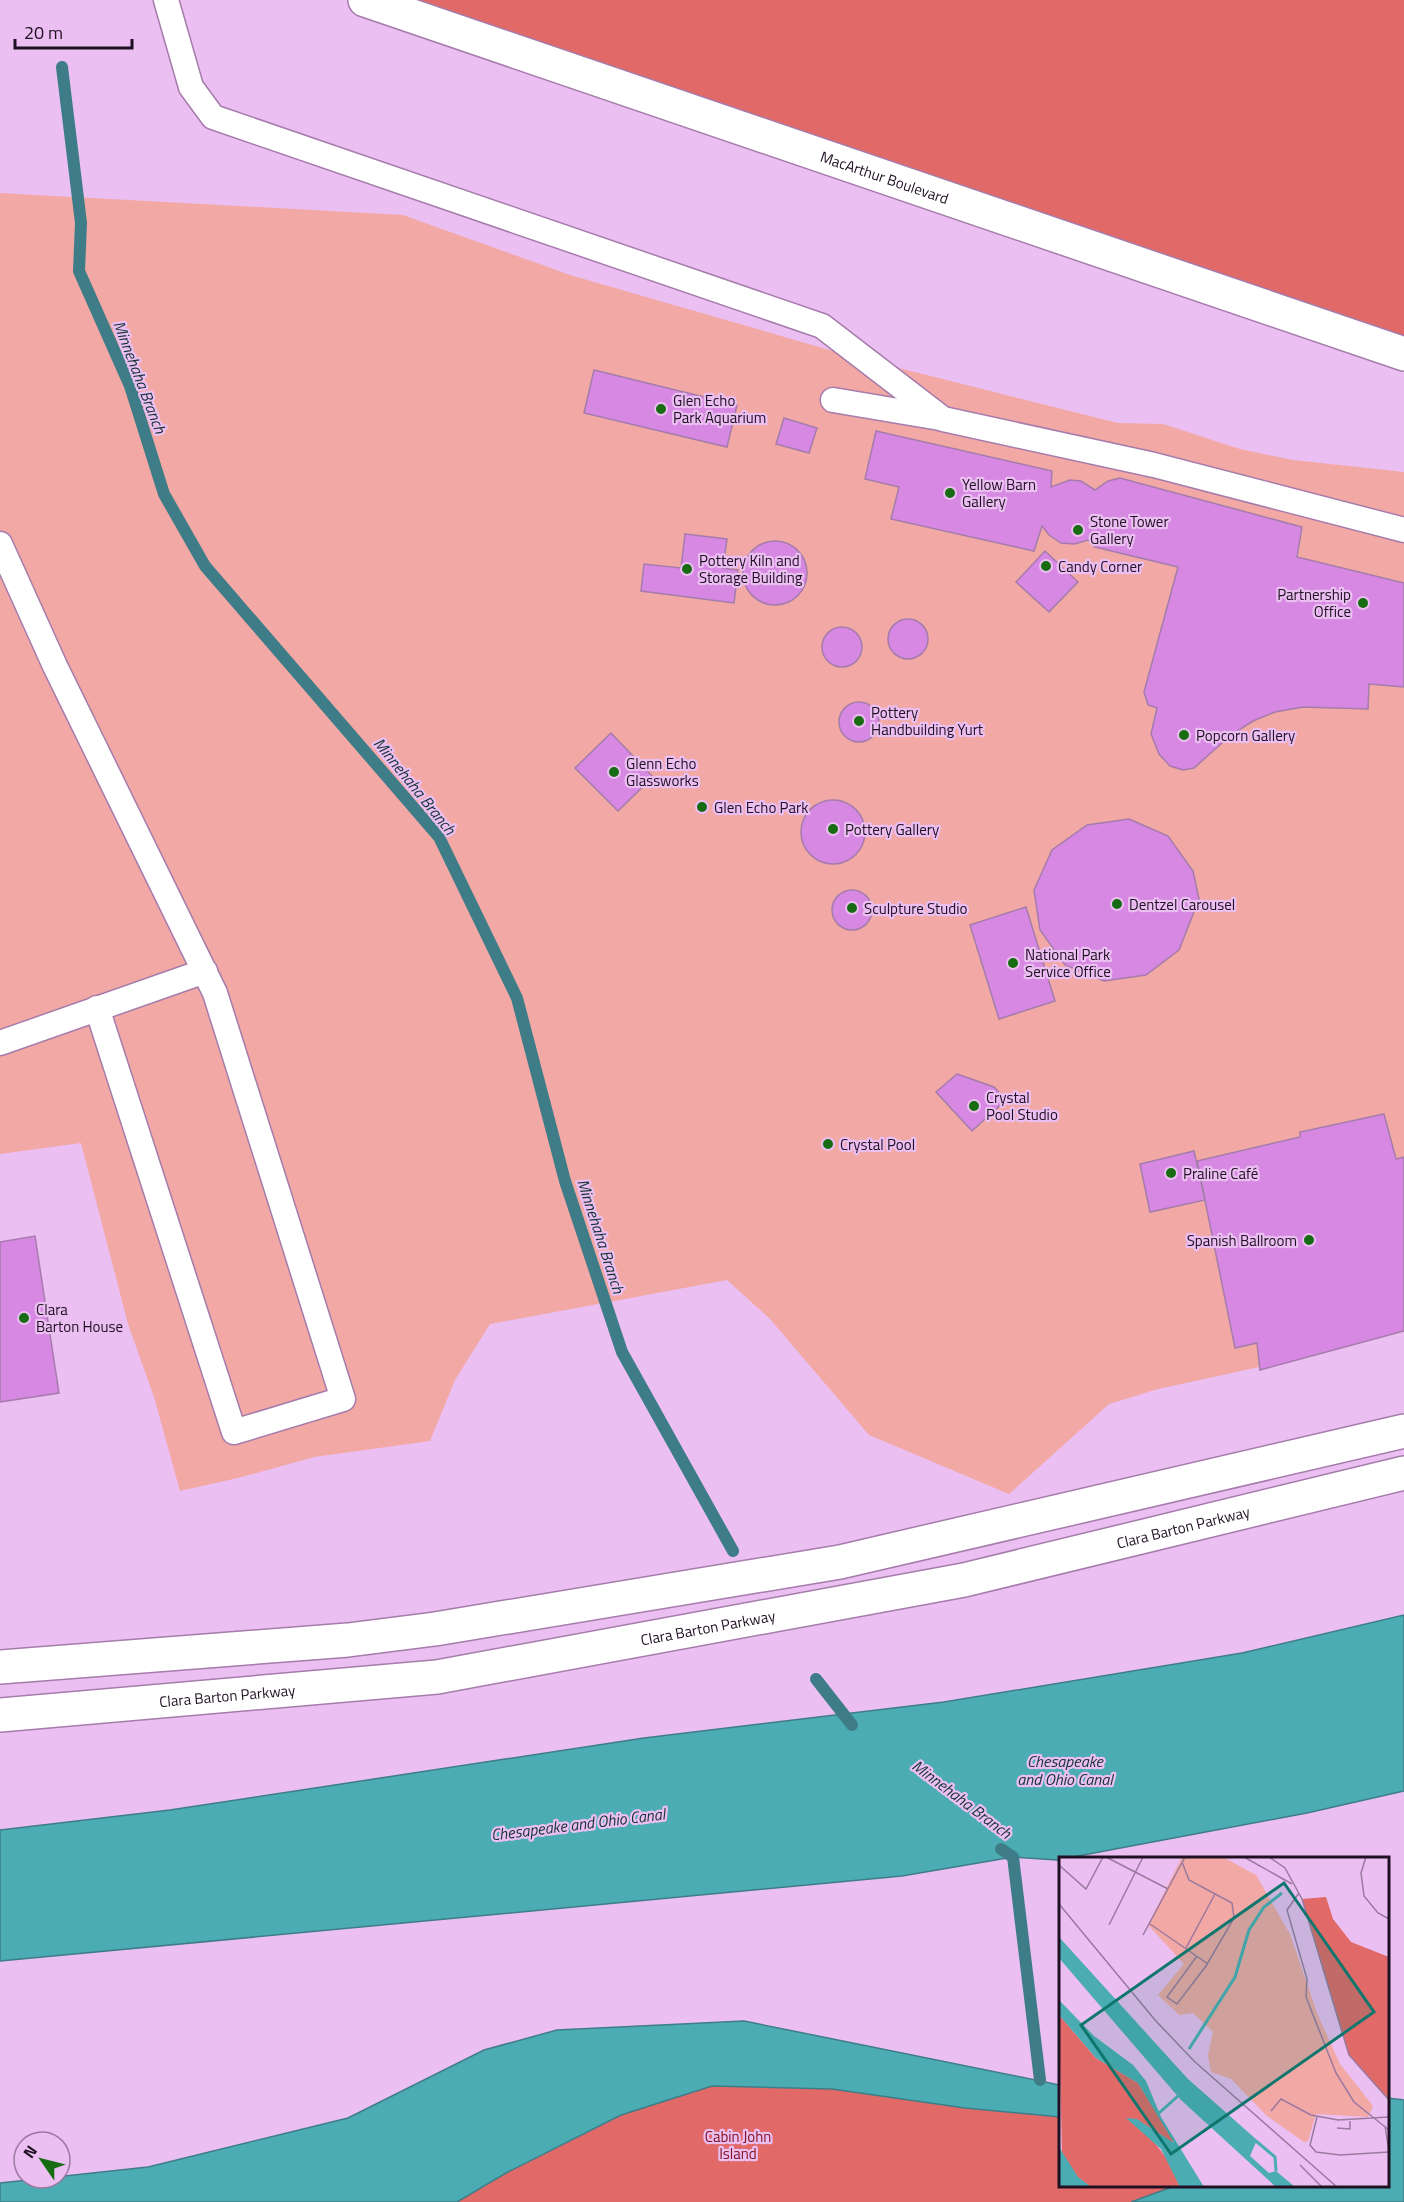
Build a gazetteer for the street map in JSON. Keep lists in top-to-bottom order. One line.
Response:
{"streets":{"main road":["MacArthur Boulevard","Clara Barton Parkway"]},"water":["Minnehaha Branch","Chesapeake and Ohio Canal"],"parks":["Cabin John Island"],"places":["Glen Echo Park Aquarium","Yellow Barn Gallery","Stone Tower Gallery","Candy Corner","Pottery Kiln and Storage Building","Partnership Office","Pottery Handbuilding Yurt","Popcorn Gallery","Glenn Echo Glassworks","Glen Echo Park","Pottery Gallery","Dentzel Carousel","Sculpture Studio","National Park Service Office","Crystal Pool Studio","Crystal Pool","Praline Café","Spanish Ballroom","Clara Barton House"],"scale_bar":"20 m","north":"top left"}
